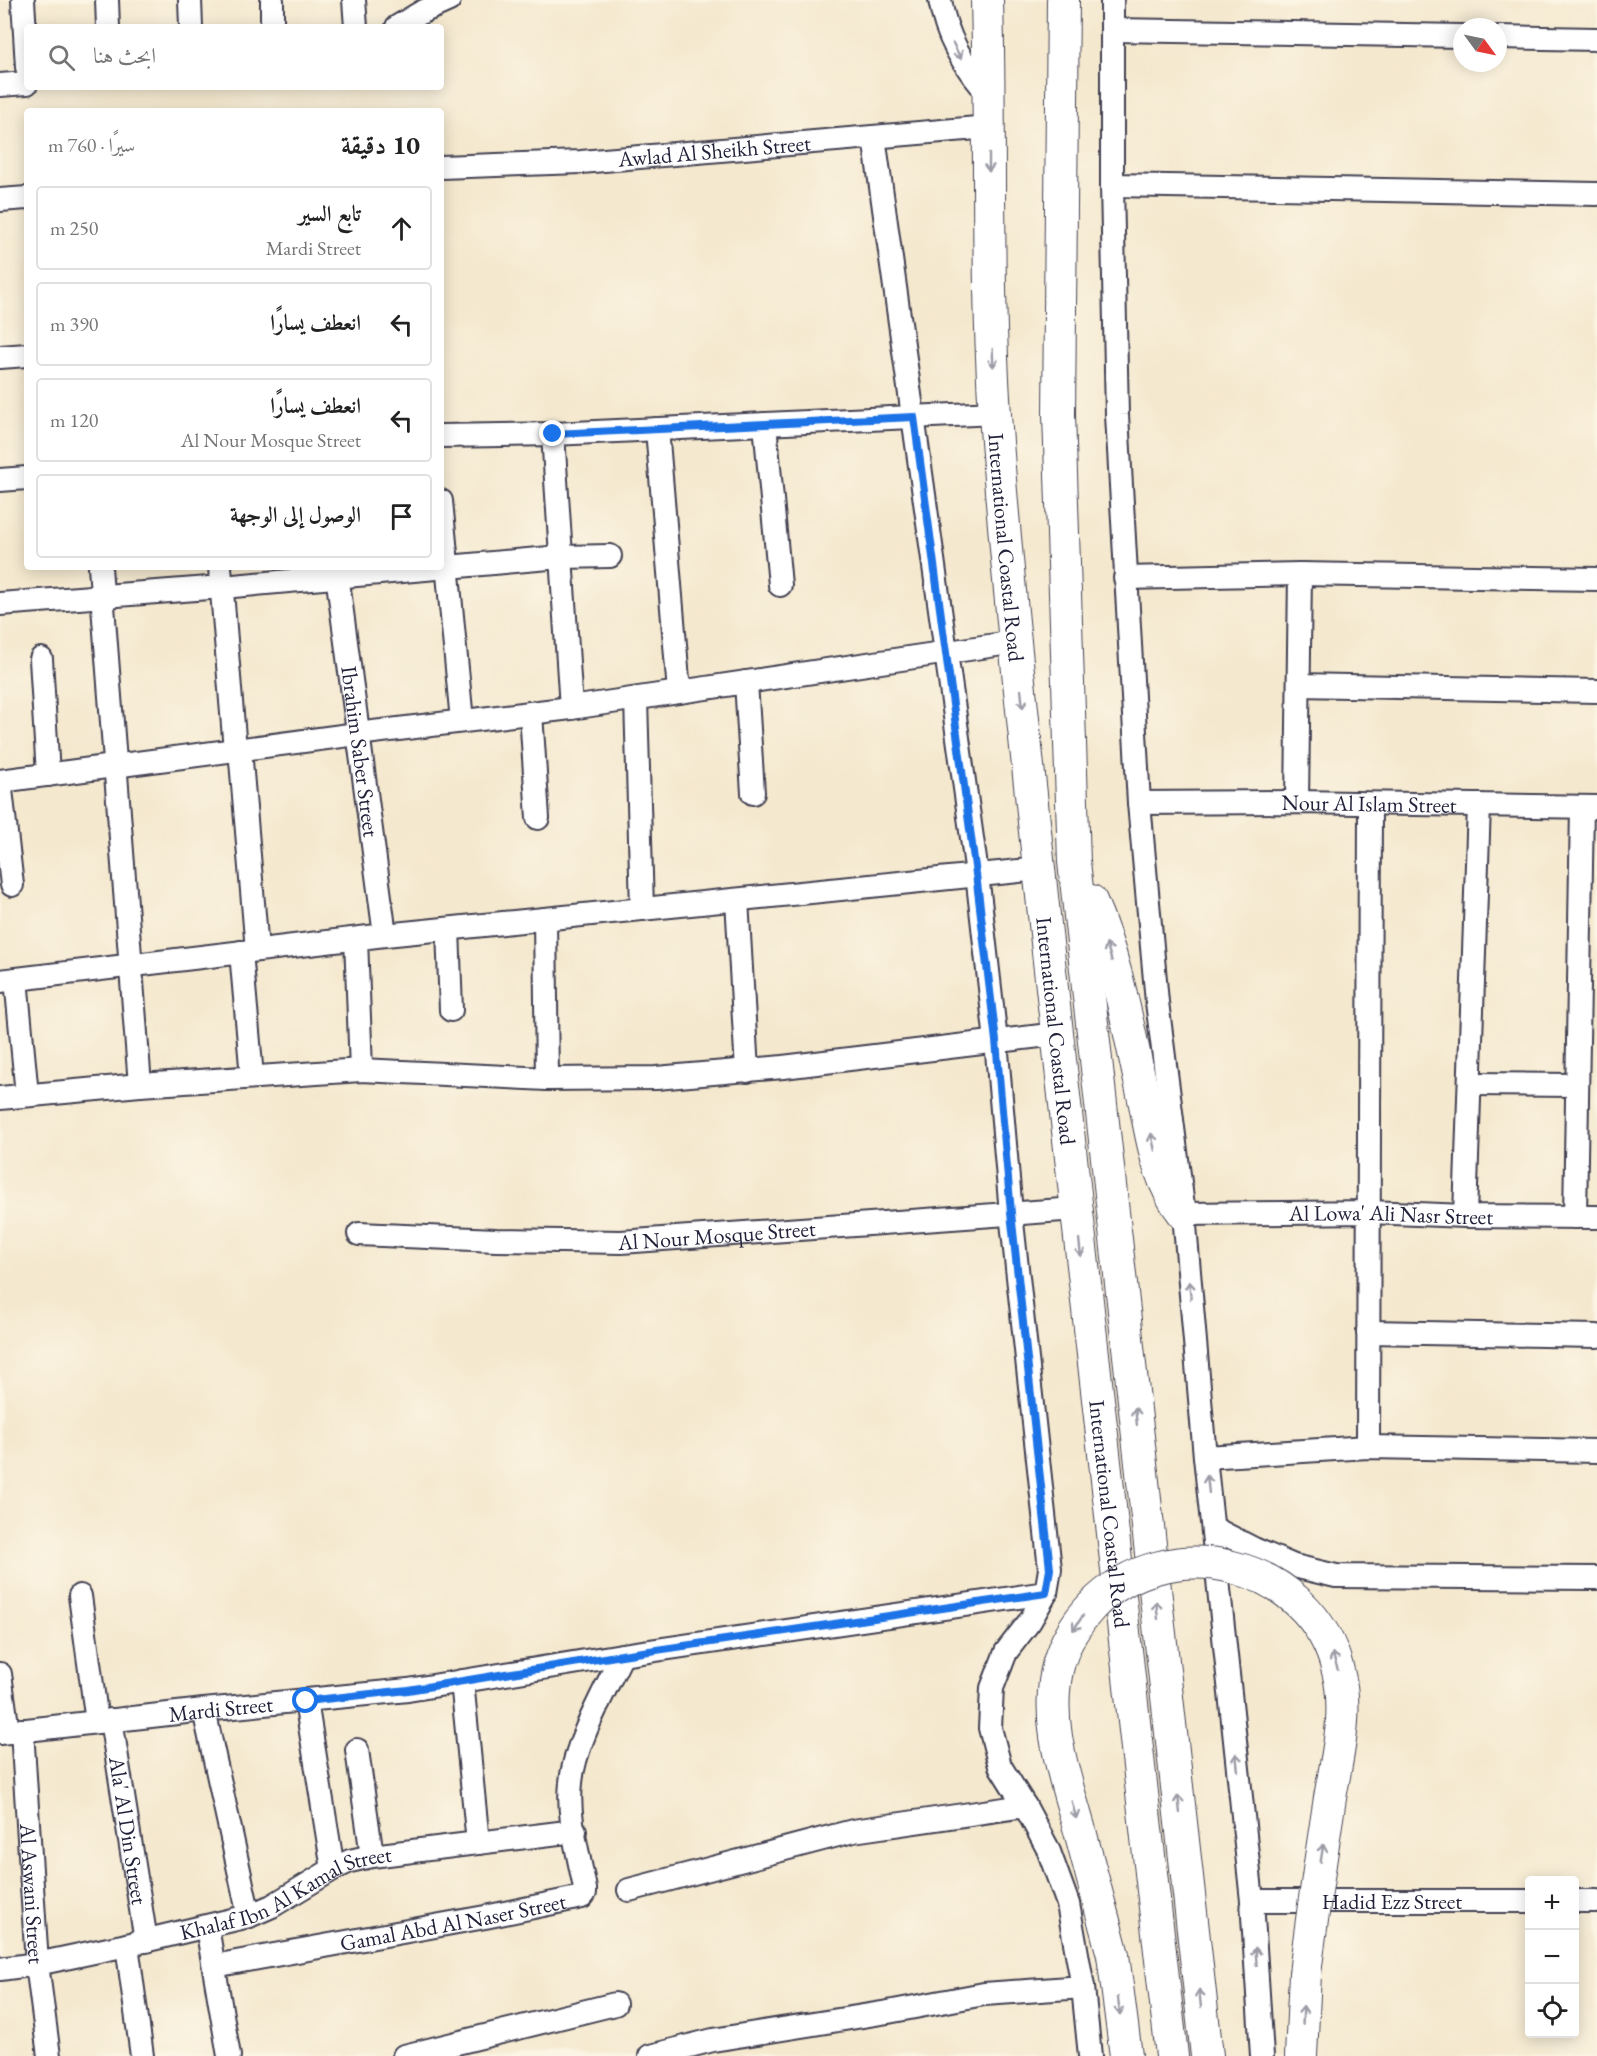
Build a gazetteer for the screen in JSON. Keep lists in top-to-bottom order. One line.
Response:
{"streets":{"highway":["International Coastal Road"],"street":["Awlad Al Sheikh Street","Ibrahim Saber Street","Nour Al Islam Street","Al Lowa' Ali Nasr Street","Al Nour Mosque Street","Mardi Street","Ala' Al Din Street","Al Aswani Street","Khalaf Ibn Al Kamal Street","Hadid Ezz Street","Gamal Abd Al Naser Street"]},"crossings":[["Awlad Al Sheikh Street","International Coastal Road"],["International Coastal Road","Al Nour Mosque Street"],["Mardi Street","Ala' Al Din Street"],["Mardi Street","Al Aswani Street"],["Mardi Street","Gamal Abd Al Naser Street"],["Ala' Al Din Street","Khalaf Ibn Al Kamal Street"],["Al Aswani Street","Khalaf Ibn Al Kamal Street"],["Khalaf Ibn Al Kamal Street","Gamal Abd Al Naser Street"]],"north":"bottom right","page":{"search":"ابحث هنا","heading":["10 دقيقة","سيرًا · 760 m"],"list":[["تابع السير","Mardi Street","250 m"],["انعطف يسارًا","390 m"],["انعطف يسارًا","Al Nour Mosque Street","120 m"],"الوصول إلى الوجهة"],"map_buttons":["+","−"]}}
